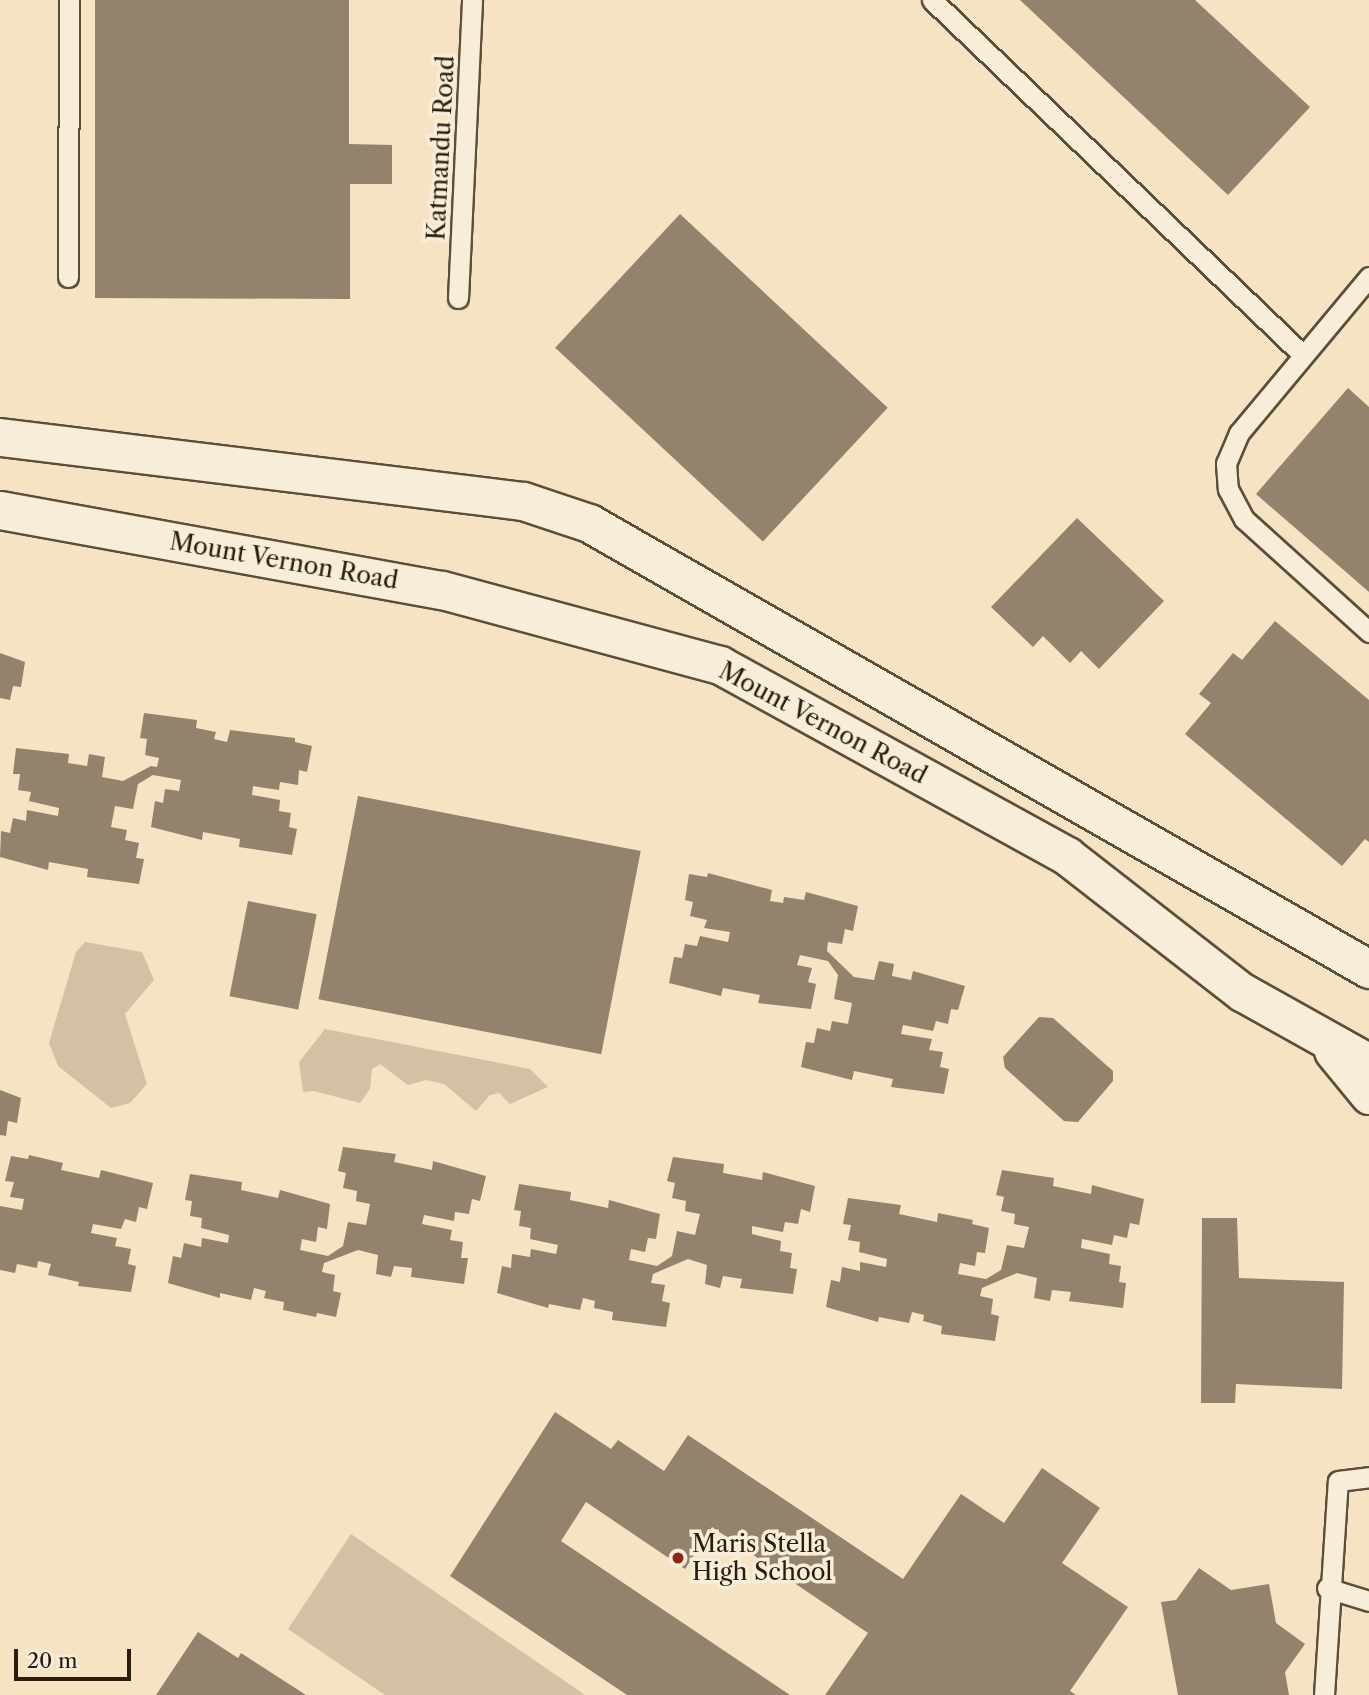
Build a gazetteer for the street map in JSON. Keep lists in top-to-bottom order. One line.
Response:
{"streets":{"street":["Mount Vernon Road"],"lane":["Katmandu Road"]},"places":["Maris Stella High School"],"scale_bar":"20 m"}
